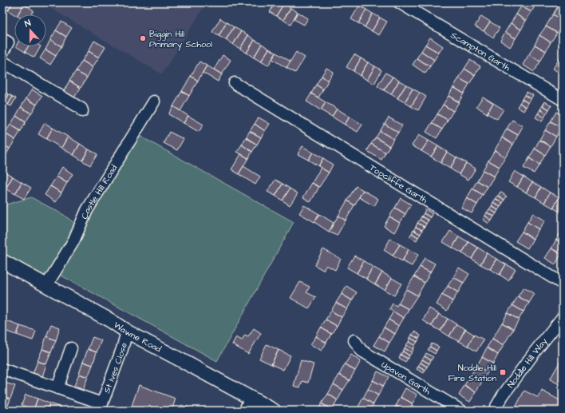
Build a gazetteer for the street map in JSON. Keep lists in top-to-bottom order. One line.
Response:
{"streets":{"street":["Scampton Garth","Topcliffe Garth","Castle Hill Road","Wawne Road","Noddle Hill Way","St Ives Close","Upavon Garth"]},"crossings":[["Castle Hill Road","Wawne Road"],["Wawne Road","St Ives Close"]],"places":{"other":["Biggin Hill Primary School"],"transit":["Noddle Hill Fire Station"]},"north":"top"}
